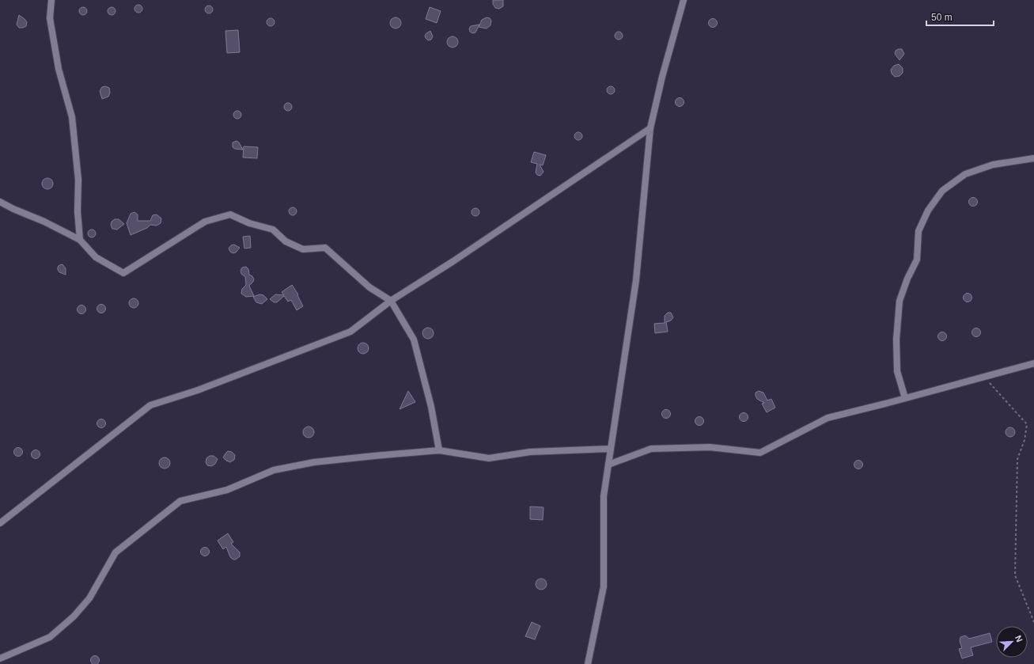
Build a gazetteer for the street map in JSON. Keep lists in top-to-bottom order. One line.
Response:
{"scale_bar":"50 m","north":"top right"}
